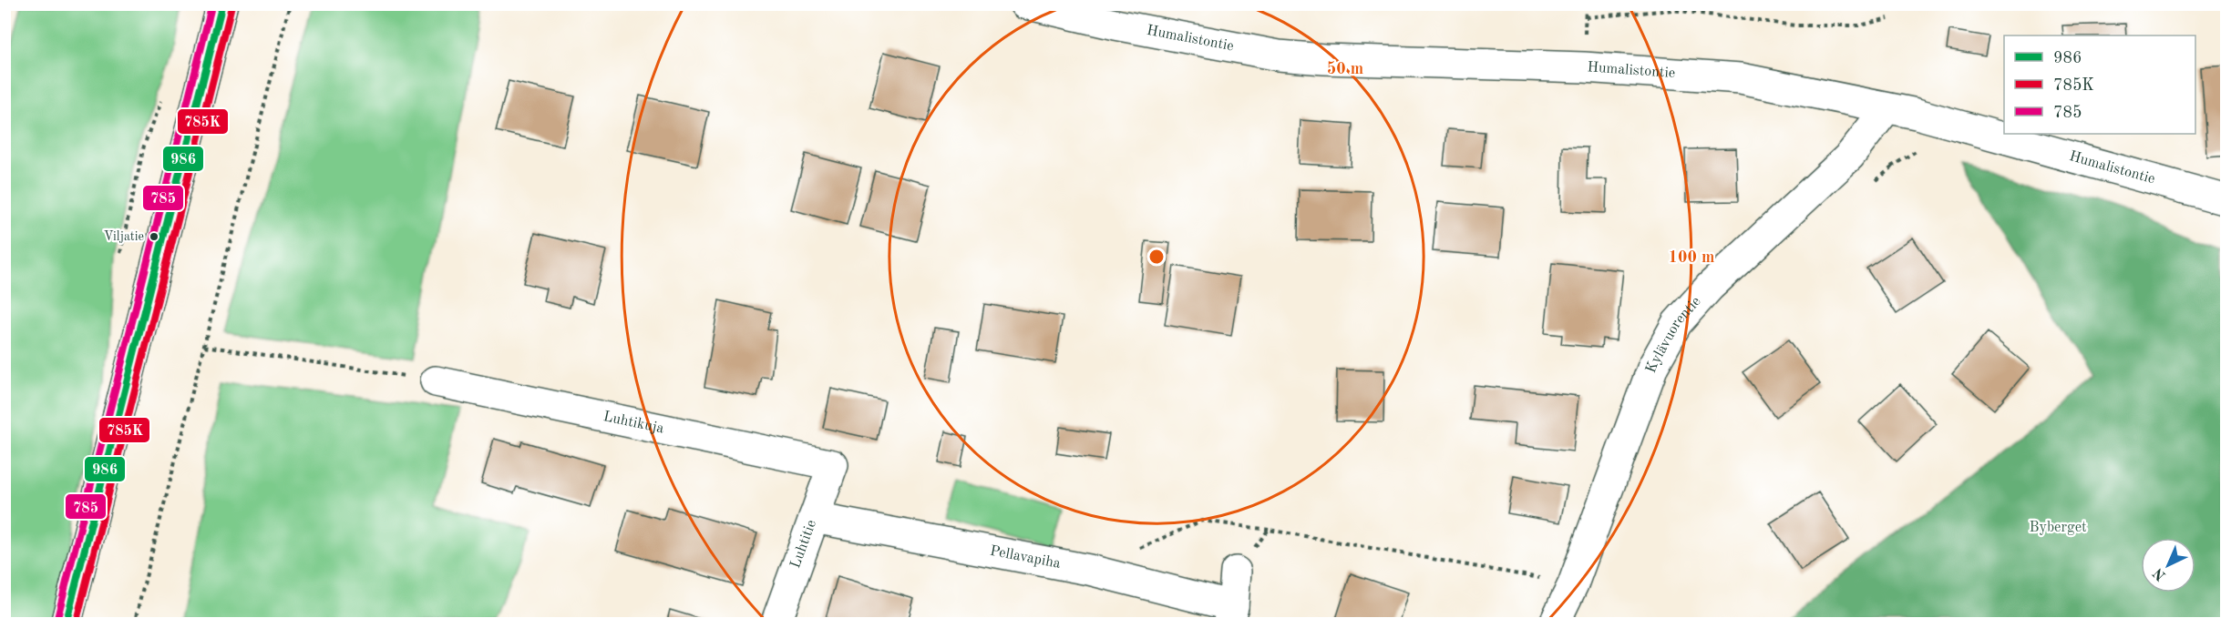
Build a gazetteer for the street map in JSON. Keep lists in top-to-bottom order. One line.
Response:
{"streets":{"street":["Humalistontie","Kylävuorentie","Luhtikuja","Luhtitie","Pellavapiha"]},"crossings":[["Humalistontie","Kylävuorentie"],["Luhtikuja","Luhtitie"],["Luhtitie","Pellavapiha"]],"parks":["Byberget"],"places":["Viljatie"],"lines":["transit line 986","transit line 785","transit line 785K"],"legend":["986","785K","785"],"north":"bottom left","rings":["50 m","100 m"]}
